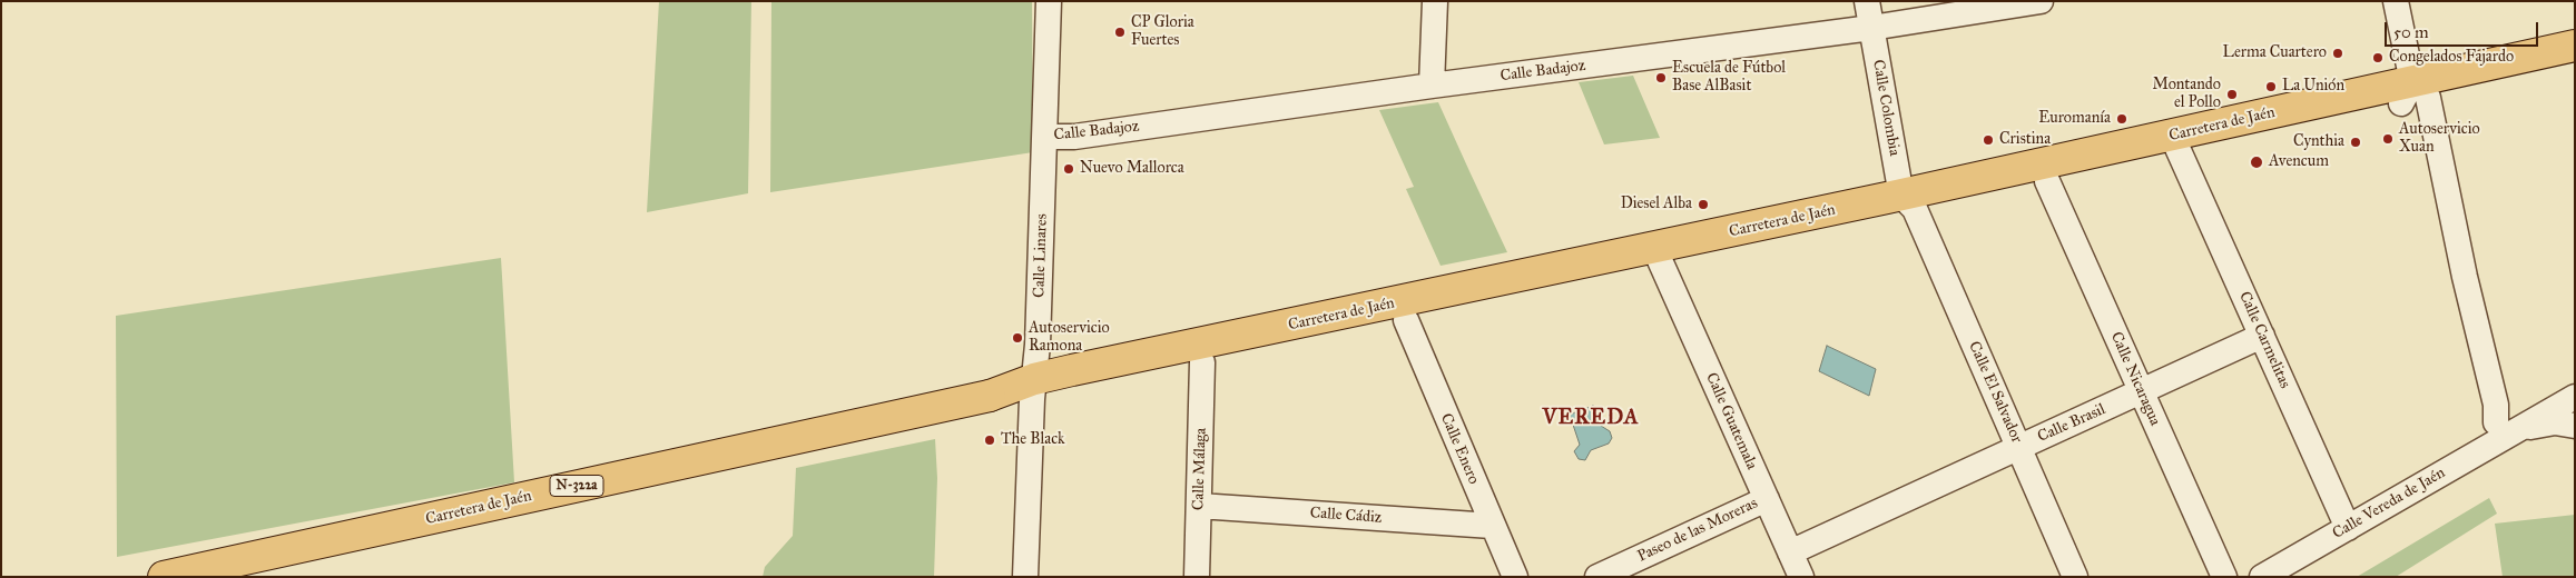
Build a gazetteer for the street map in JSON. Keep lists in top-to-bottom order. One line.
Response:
{"streets":{"main road":["Carretera de Jaén","N-322a"],"street":["Calle Badajoz","Calle Colombia","Calle Linares","Calle Carmelitas","Calle Nicaragua","Calle El Salvador","Calle Guatemala","Calle Brasil","Calle Enero","Calle Málaga","Calle Vereda de Jaén","Calle Cádiz","Paseo de las Moreras"]},"crossings":[["Calle Badajoz","Calle Colombia"],["Calle Badajoz","Calle Linares"],["Calle Colombia","Carretera de Jaén"],["Calle Colombia","Calle El Salvador"],["Carretera de Jaén","Calle Linares"],["Carretera de Jaén","Calle Carmelitas"],["Carretera de Jaén","Calle Nicaragua"],["Carretera de Jaén","Calle El Salvador"],["Carretera de Jaén","Calle Guatemala"],["Carretera de Jaén","Calle Enero"],["Carretera de Jaén","Calle Málaga"],["Calle Carmelitas","Calle Brasil"],["Calle Carmelitas","Calle Vereda de Jaén"],["Calle Nicaragua","Calle Brasil"],["Calle El Salvador","Calle Brasil"],["Calle Guatemala","Calle Brasil"],["Calle Guatemala","Paseo de las Moreras"],["Calle Enero","Calle Cádiz"],["Calle Málaga","Calle Cádiz"]],"districts":["VEREDA"],"places":["CP Gloria Fuertes","Lerma Cuartero","Congelados Fajardo","Escuela de Fútbol Base AlBasit","La Unión","Montando el Pollo","Euromanía","Autoservicio Xuan","Cristina","Cynthia","Avencum","Nuevo Mallorca","Diesel Alba","Autoservicio Ramona","The Black"],"scale_bar":"50 m"}
